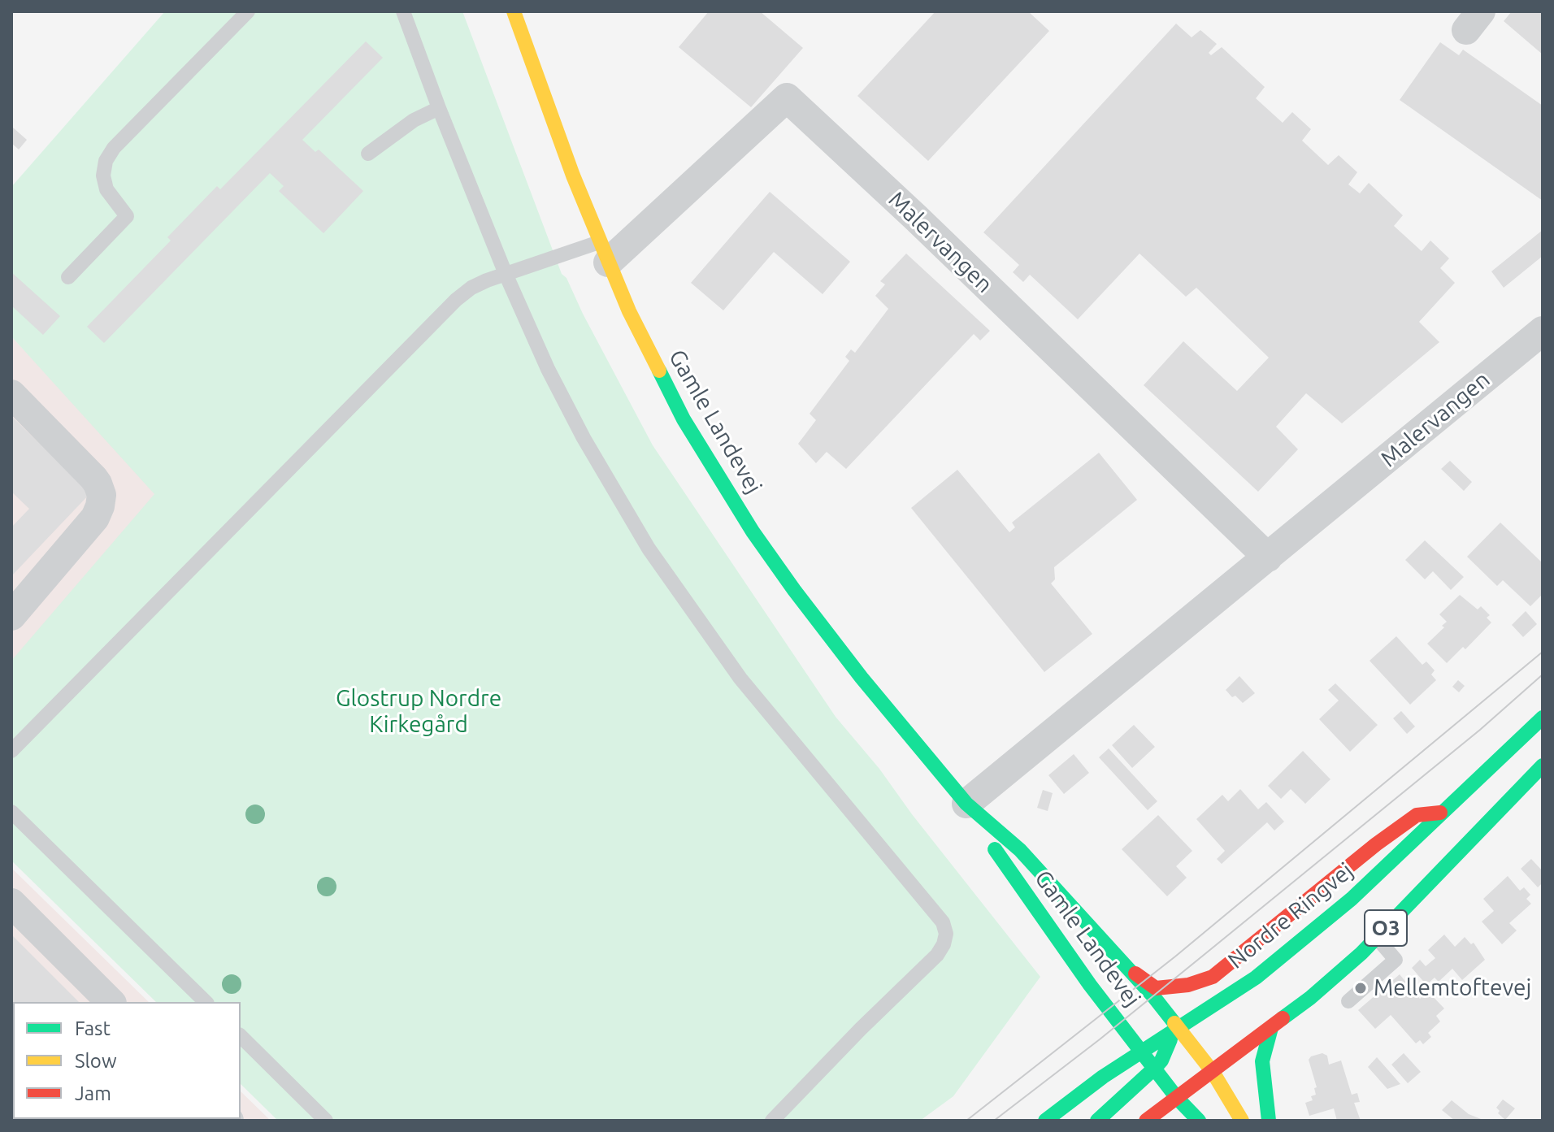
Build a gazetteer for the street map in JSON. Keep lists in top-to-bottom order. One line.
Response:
{"streets":{"street":["Malervangen","Gamle Landevej","Nordre Ringvej","O3"]},"crossings":[["Malervangen","Gamle Landevej"],["Gamle Landevej","Nordre Ringvej"],["Gamle Landevej","O3"]],"parks":["Glostrup Nordre Kirkegård"],"places":["Mellemtoftevej"],"legend":["Fast","Slow","Jam"]}
